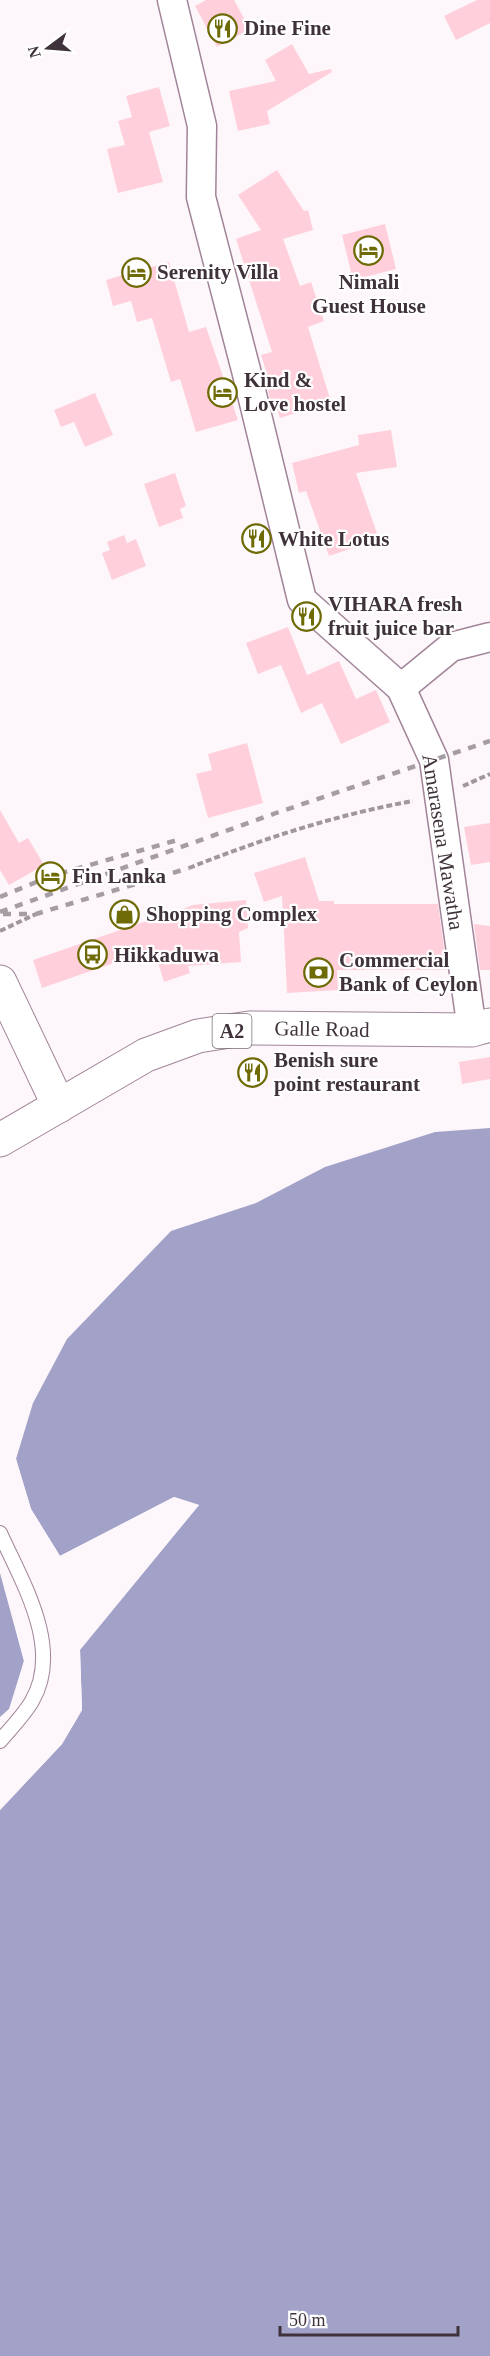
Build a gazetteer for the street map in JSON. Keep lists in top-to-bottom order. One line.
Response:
{"streets":{"main road":["Galle Road","A2"],"street":["Amarasena Mawatha"]},"crossings":[["Amarasena Mawatha","Galle Road"]],"places":{"restaurant":["Dine Fine","White Lotus","VIHARA fresh fruit juice bar","Benish sure point restaurant"],"hotel":["Nimali Guest House","Serenity Villa","Kind & Love hostel","Fin Lanka"],"shop":["Shopping Complex"],"bus stop":["Hikkaduwa"],"bank":["Commercial Bank of Ceylon"]},"scale_bar":"50 m","north":"left"}
